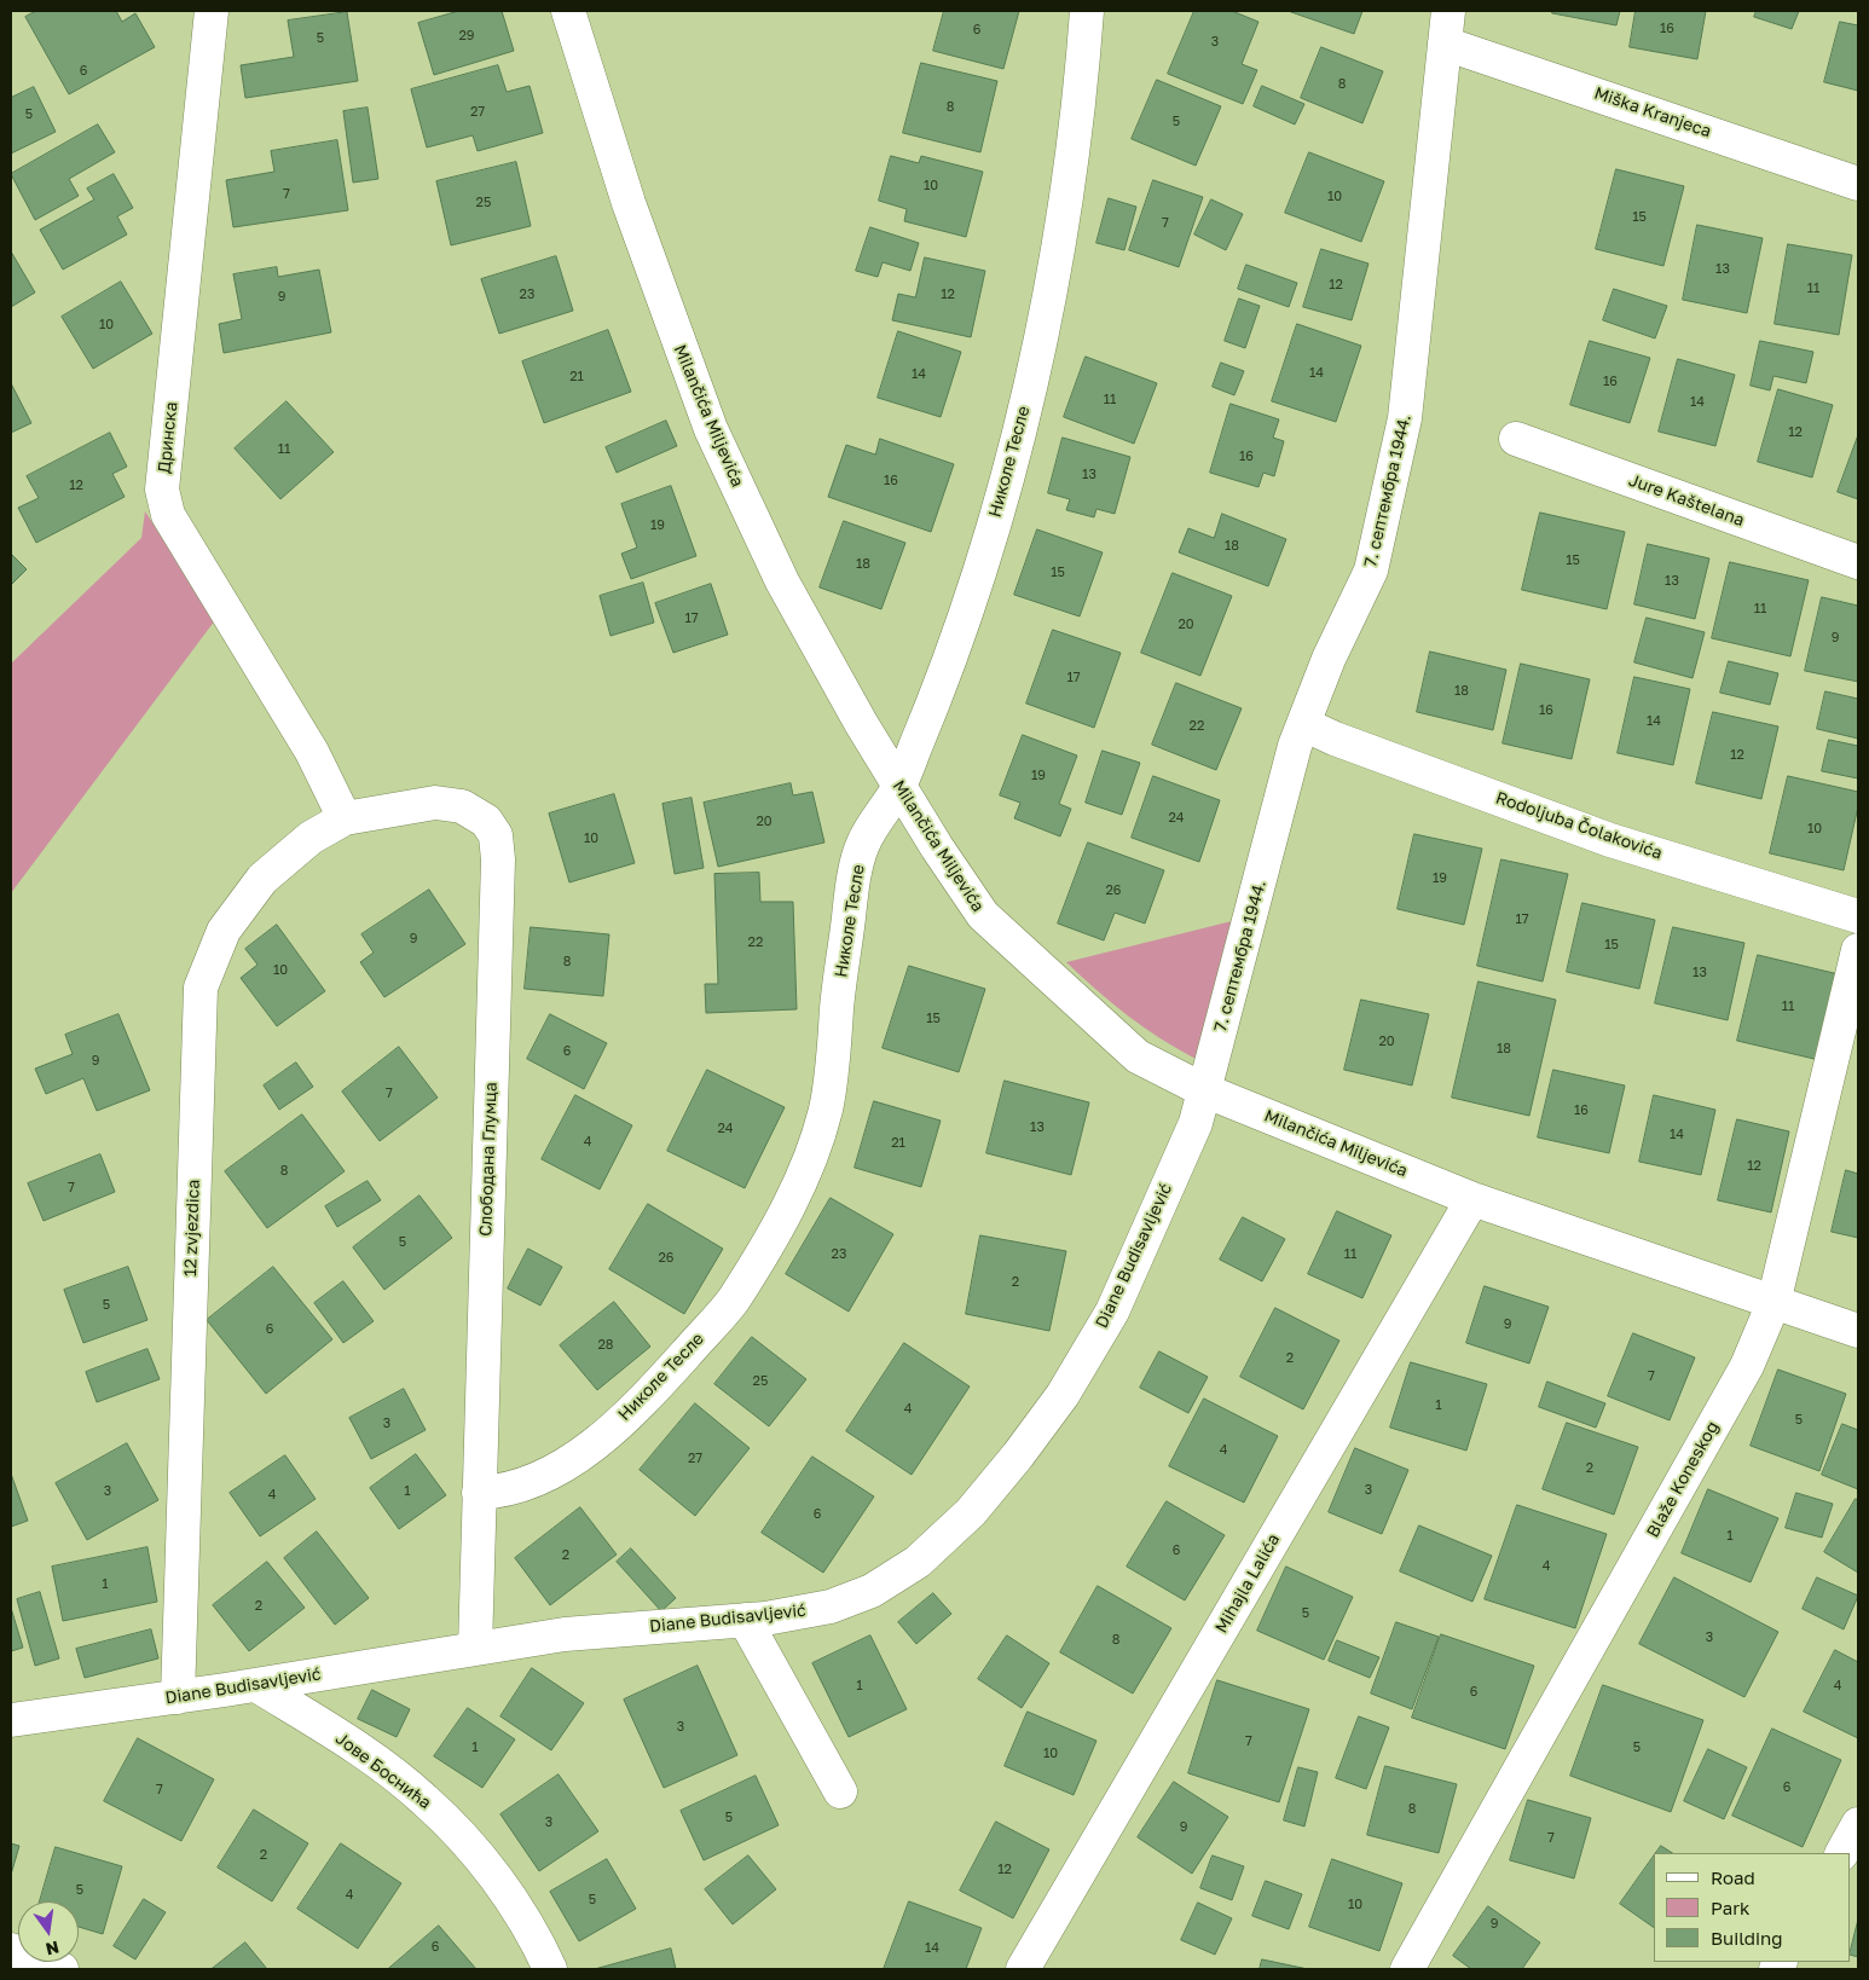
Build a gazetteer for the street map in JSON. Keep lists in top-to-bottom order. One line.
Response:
{"streets":{"street":["Miška Kranjeca","Milančića Miljevića","Дринска","Николе Тесле","7. септембра 1944.","Jure Kaštelana","Rodoljuba Čolakovića","Слободана Глумца","12 zvjezdica","Diane Budisavljević","Blaže Koneskog","Mihajla Lalića","Јове Боснића"]},"crossings":[["Miška Kranjeca","7. септембра 1944."],["Milančića Miljevića","Николе Тесле"],["Milančića Miljevića","7. септембра 1944."],["Milančića Miljevića","Diane Budisavljević"],["Milančića Miljevića","Blaže Koneskog"],["Milančića Miljevića","Mihajla Lalića"],["Дринска","Слободана Глумца"],["Дринска","12 zvjezdica"],["Николе Тесле","Слободана Глумца"],["7. септембра 1944.","Rodoljuba Čolakovića"],["7. септембра 1944.","Diane Budisavljević"],["Слободана Глумца","12 zvjezdica"],["Слободана Глумца","Diane Budisavljević"],["12 zvjezdica","Diane Budisavljević"],["Diane Budisavljević","Јове Боснића"]],"house_numbers":["16","6","29","5","3","6","8","8","27","5","5","10","7","10","25","15","7","13","12","11","23","12","9","10","14","14","21","16","11","14","12","11","16","13","16","12","19","18","15","18","15","13","11","17","20","9","17","18","16","14","22","12","19","24","20","10","10","19","26","17","9","22","15","8","10","13","11","15","20","18","6","9","7","16","13","24","14","4","21","12","8","7","5","23","11","26","2","5","9","6","28","2","7","25","1","4","5","3","4","27","2","3","3","1","4","6","1","6","2","4","1","2","5","3","8","1","4","6","3","7","1","5","10","6","7","8","5","3","9","7","2","12","5","4","5","10","9","6","14"],"legend":["Road","Park","Building"],"north":"bottom"}
